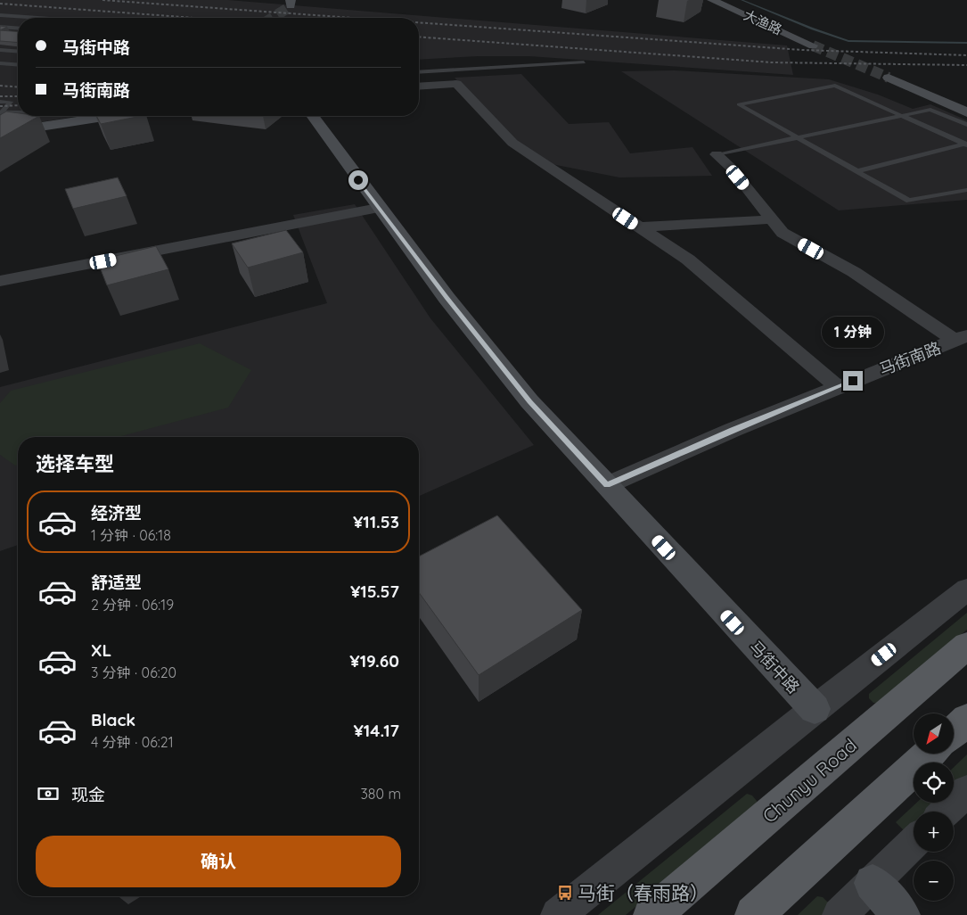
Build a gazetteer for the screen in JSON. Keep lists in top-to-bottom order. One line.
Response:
{"streets":{"main road":["Chunyu Road"],"street":["大渔路","马街南路","马街中路"]},"crossings":[["马街南路","马街中路"]],"places":{"bus stop":["马街（春雨路）"]},"north":"bottom left","page":{"banner":["马街中路","马街南路"],"bubble":"1 分钟","heading":"选择车型","list":[{"name":"经济型","note":"1 分钟 · 06:18","value":"¥11.53"},{"name":"舒适型","note":"2 分钟 · 06:19","value":"¥15.57"},{"name":"XL","note":"3 分钟 · 06:20","value":"¥19.60"},{"name":"Black","note":"4 分钟 · 06:21","value":"¥14.17"}],"map_buttons":["+","−"],"pay":["现金","380 m"],"buttons":"确认"}}
